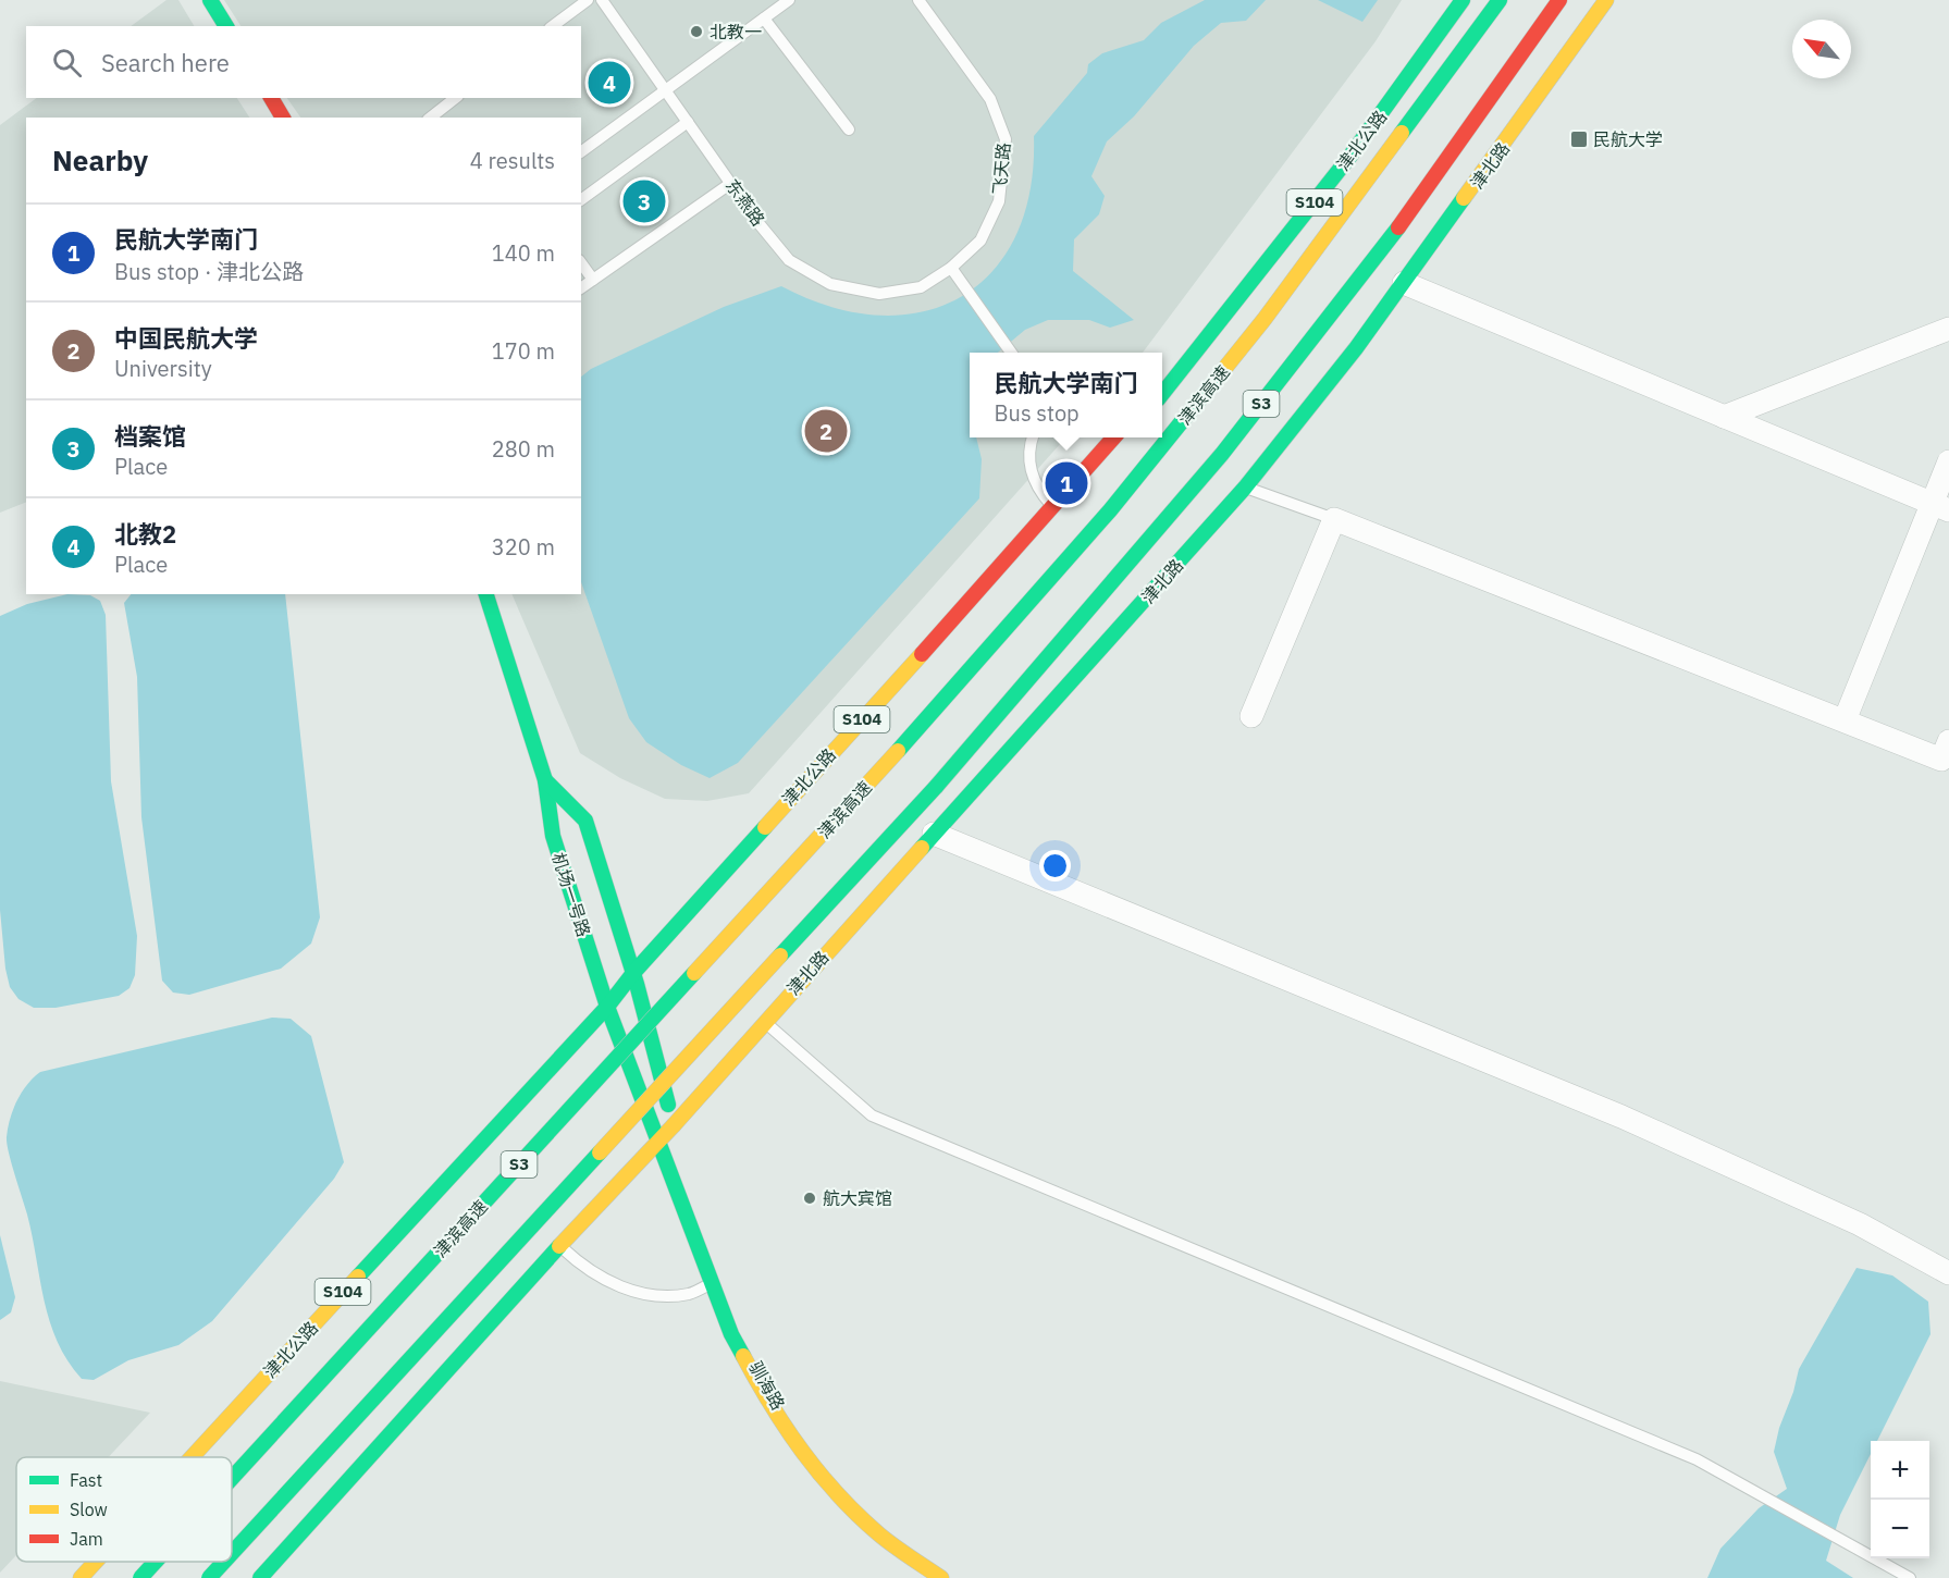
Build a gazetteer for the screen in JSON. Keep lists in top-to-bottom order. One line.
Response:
{"streets":{"main road":["津北公路","津北路","S104","津滨高速","S3","机场一号路","驯海路"],"lane":["飞天路","东燕路"]},"crossings":[["津北公路","机场一号路"],["飞天路","东燕路"]],"places":{"other":["北教一","航大宾馆"],"transit":["民航大学"]},"legend":["Fast","Slow","Jam"],"north":"top left","page":{"search":"Search here","pins":["4","3","2","1"],"heading":["Nearby","4 results"],"list":[{"mark":"1","name":"民航大学南门","note":"Bus stop · 津北公路","value":"140 m"},{"mark":"2","name":"中国民航大学","note":"University","value":"170 m"},{"mark":"3","name":"档案馆","note":"Place","value":"280 m"},{"mark":"4","name":"北教2","note":"Place","value":"320 m"}],"popup":["民航大学南门","Bus stop"],"map_buttons":["+","−"]}}
